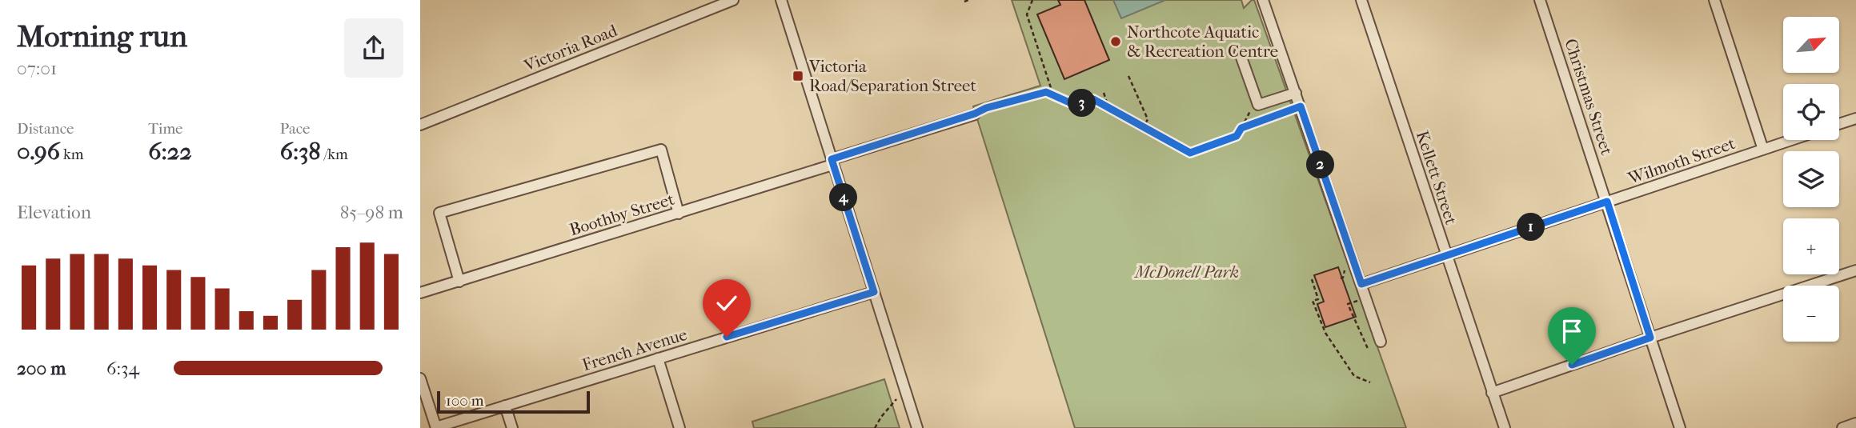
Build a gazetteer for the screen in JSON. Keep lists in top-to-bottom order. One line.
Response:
{"streets":{"street":["Victoria Road","Christmas Street","Wilmoth Street","Kellett Street","Boothby Street","French Avenue"]},"crossings":[["Christmas Street","Wilmoth Street"],["Wilmoth Street","Kellett Street"]],"parks":["McDonell Park"],"places":{"other":["Northcote Aquatic & Recreation Centre"],"transit":["Victoria Road/Separation Street"]},"scale_bar":"100 m","north":"top right","page":{"heading":["Morning run","07:01"],"map_buttons":["+","−"],"pins":["3","2","4","1"],"stats":[["Distance","0.96 km"],["Time","6:22"],["Pace","6:38 /km"]],"chart":["Elevation","85–98 m"],"list":[{"name":"200 m","note":"6:34"}],"scale":"100 m"}}
